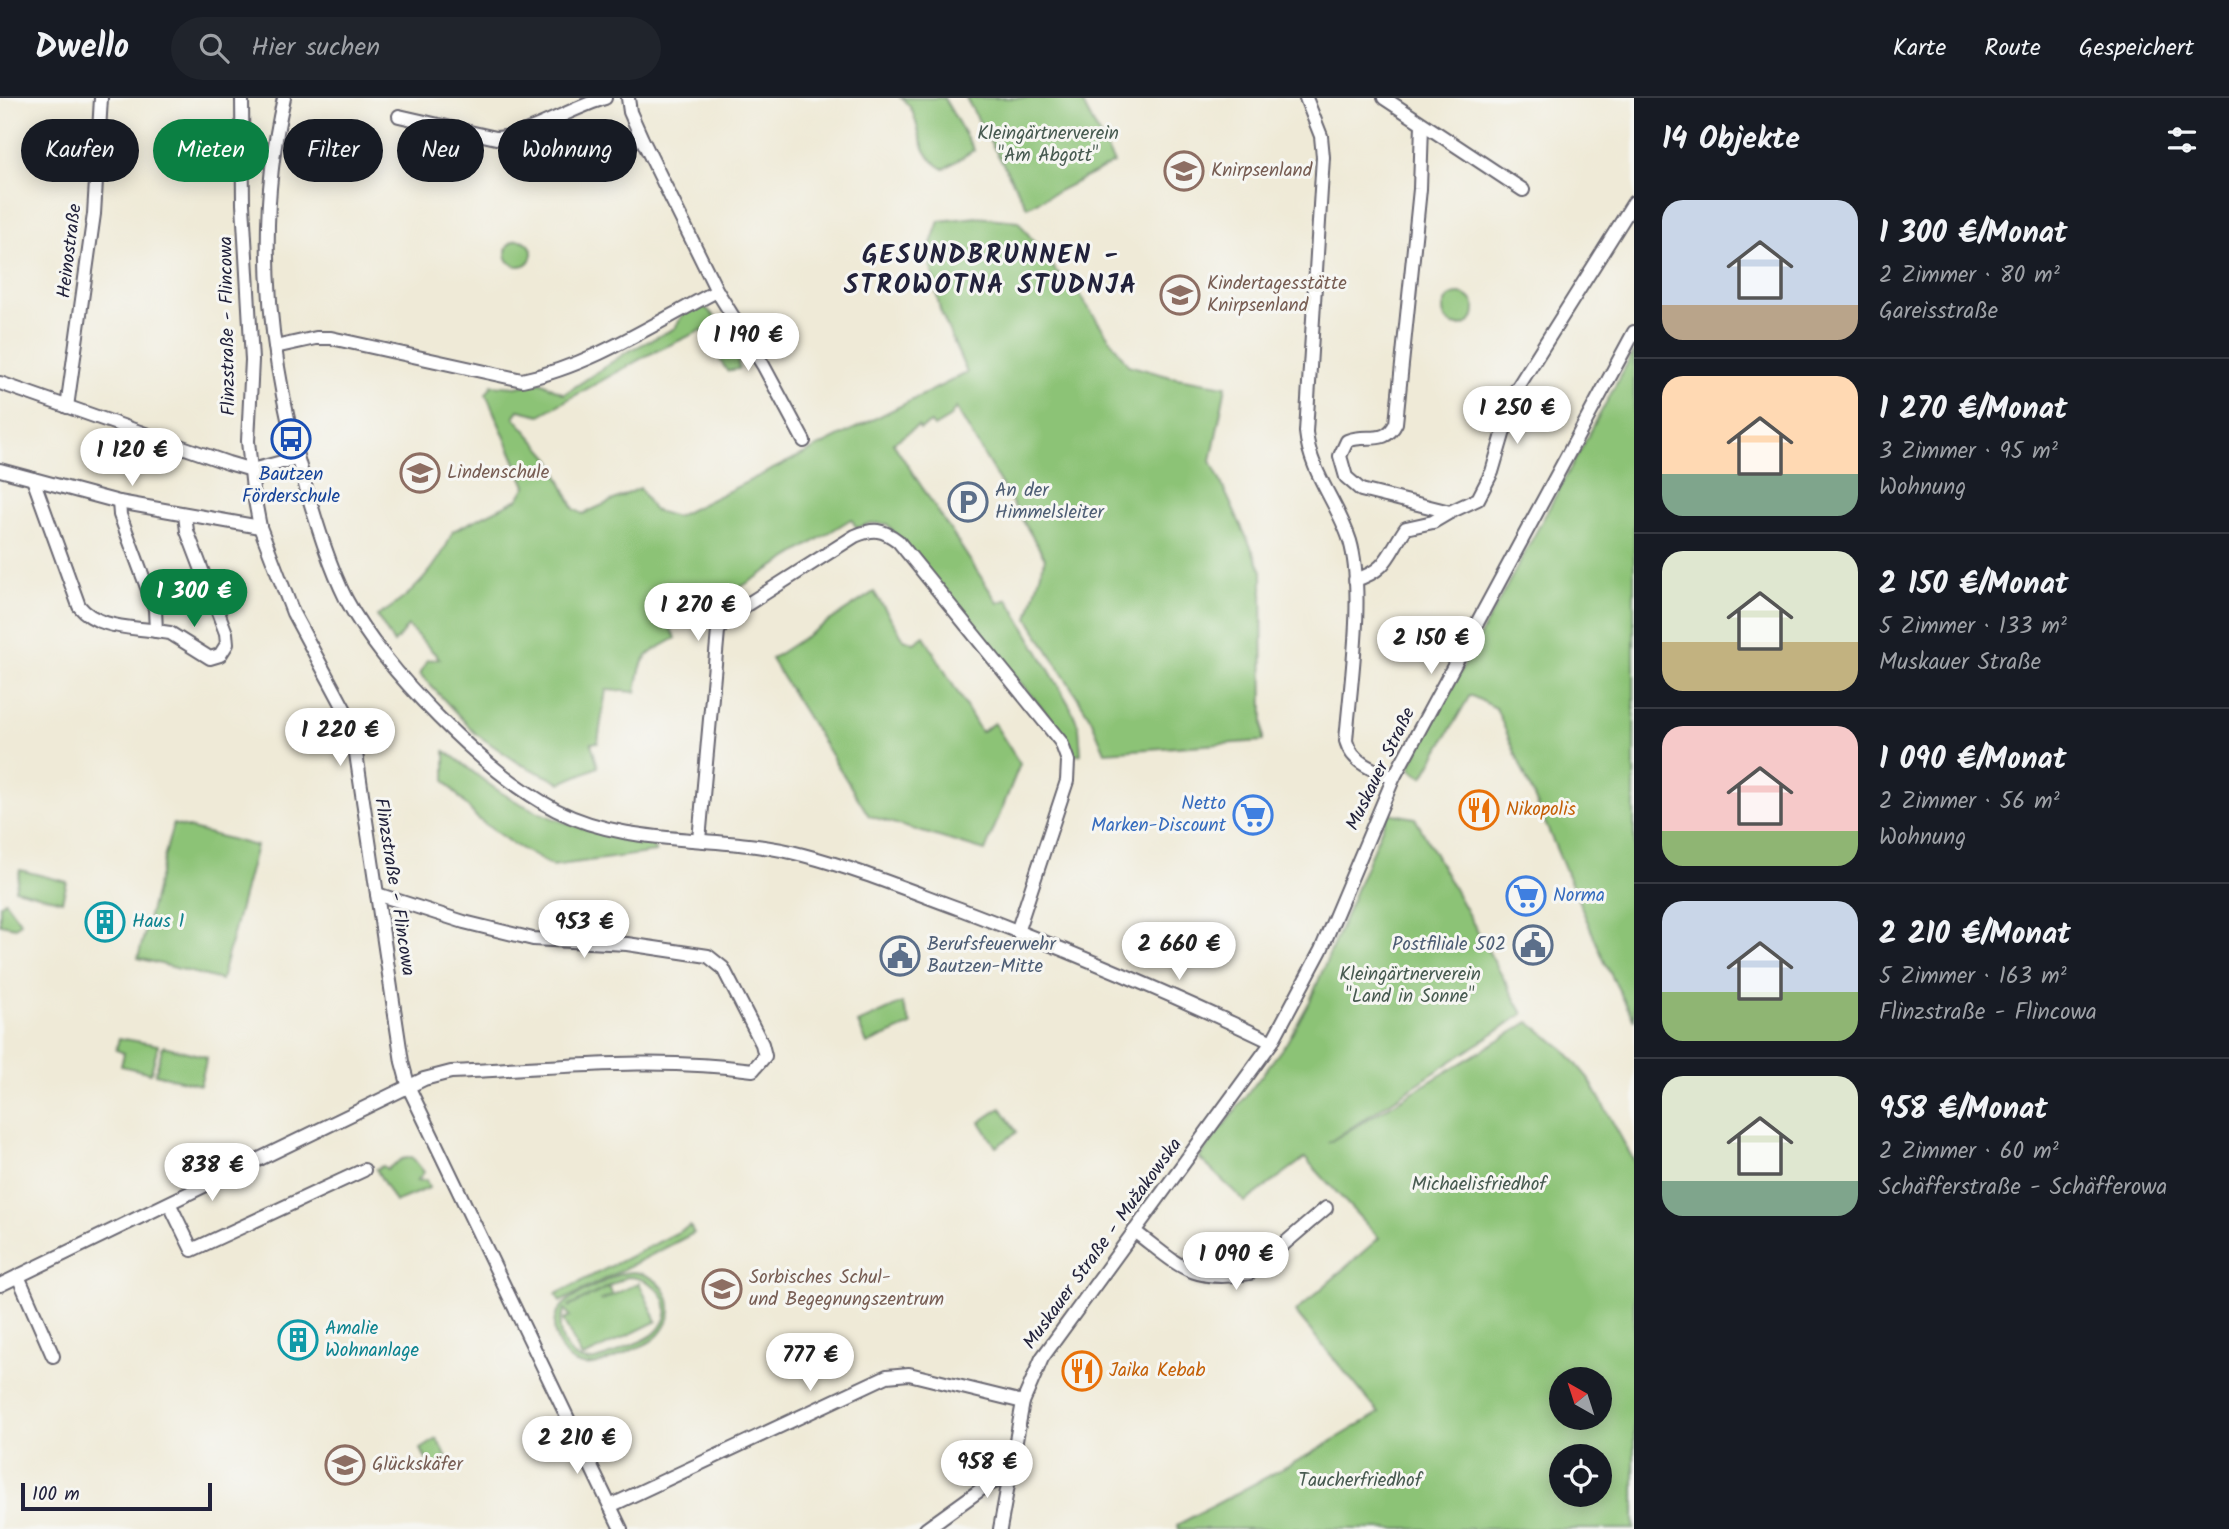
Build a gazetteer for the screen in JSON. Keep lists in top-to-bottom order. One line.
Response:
{"streets":{"street":["Heinostraße","Flinzstraße - Flincowa","Muskauer Straße","Muskauer Straße - Mužakowska"]},"crossings":[["Muskauer Straße","Muskauer Straße - Mužakowska"]],"districts":["GESUNDBRUNNEN - STROWOTNA STUDNJA"],"parks":["Kleingärtnerverein \"Am Abgott\"","Kleingärtnerverein \"Land in Sonne\"","Michaelisfriedhof","Taucherfriedhof"],"places":{"school or university":["Knirpsenland","Kindertagesstätte Knirpsenland","Lindenschule","Sorbisches Schul- und Begegnungszentrum","Glückskäfer"],"bus stop":["Bautzen Förderschule"],"parking":["An der Himmelsleiter"],"restaurant":["Nikopolis","Jaika Kebab"],"supermarket":["Netto Marken-Discount","Norma"],"building":["Haus 1","Amalie Wohnanlage"],"public building":["Postfiliale 502","Berufsfeuerwehr Bautzen-Mitte"]},"scale_bar":"100 m","north":"top left","page":{"header":"Dwello","search":"Hier suchen","nav":["Karte","Route","Gespeichert"],"heading":"14 Objekte","chip":["Kaufen","Mieten","Filter","Neu","Wohnung"],"list":[{"name":"1 300 €/Monat","note":"2 Zimmer · 80 m² · Gareisstraße"},{"name":"1 270 €/Monat","note":"3 Zimmer · 95 m² · Wohnung"},{"name":"2 150 €/Monat","note":"5 Zimmer · 133 m² · Muskauer Straße"},{"name":"1 090 €/Monat","note":"2 Zimmer · 56 m² · Wohnung"},{"name":"2 210 €/Monat","note":"5 Zimmer · 163 m² · Flinzstraße - Flincowa"},{"name":"958 €/Monat","note":"2 Zimmer · 60 m² · Schäfferstraße - Schäfferowa"}],"price":["1 190 €","1 250 €","1 120 €","1 300 €","1 270 €","2 150 €","1 220 €","953 €","2 660 €","838 €","1 090 €","777 €","2 210 €","958 €"],"scale":"100 m"}}
